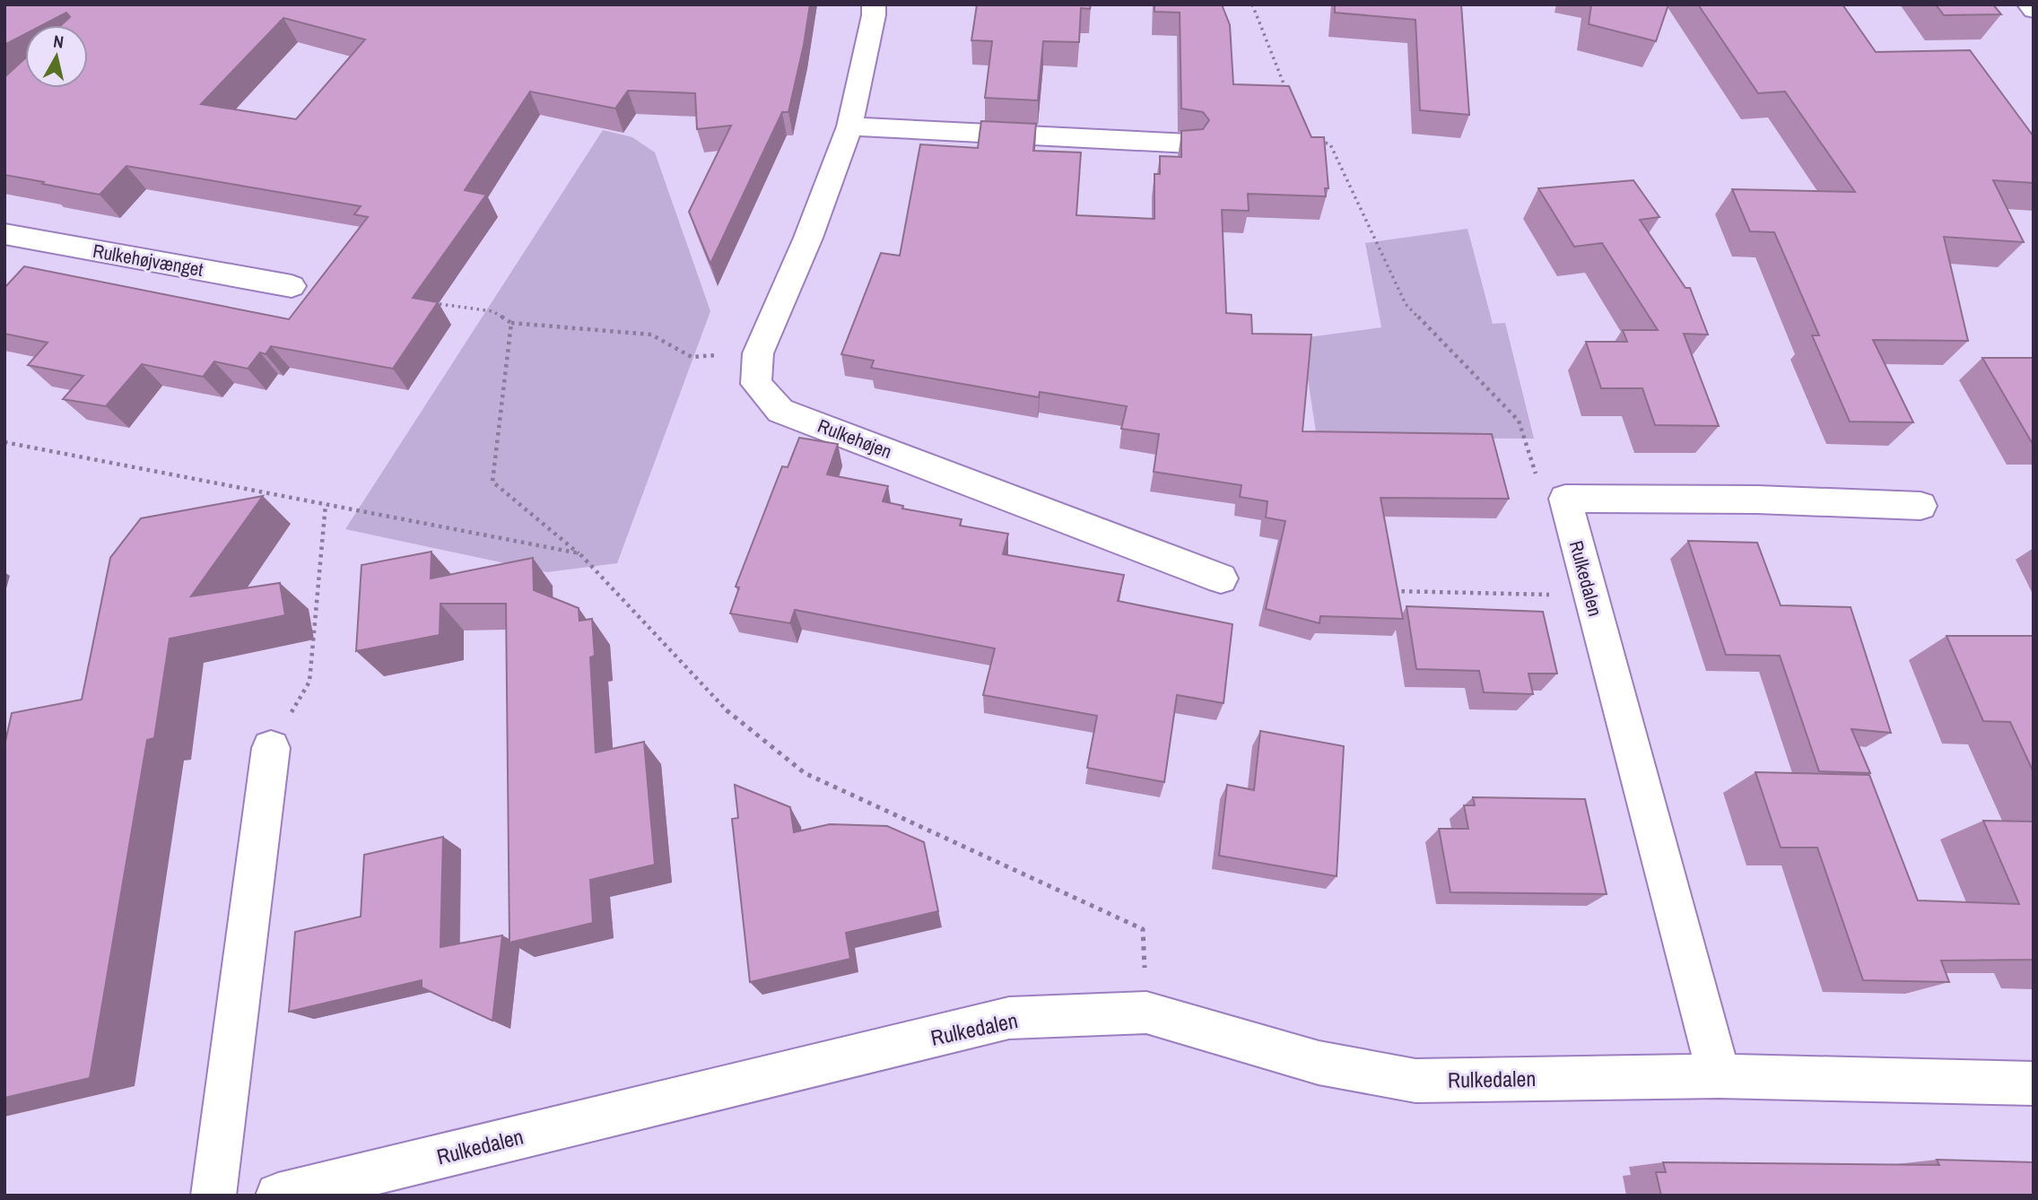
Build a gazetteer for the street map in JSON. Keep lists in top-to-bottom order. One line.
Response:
{"streets":{"street":["Rulkehøjvænget","Rulkehøjen","Rulkedalen"]},"north":"top"}
